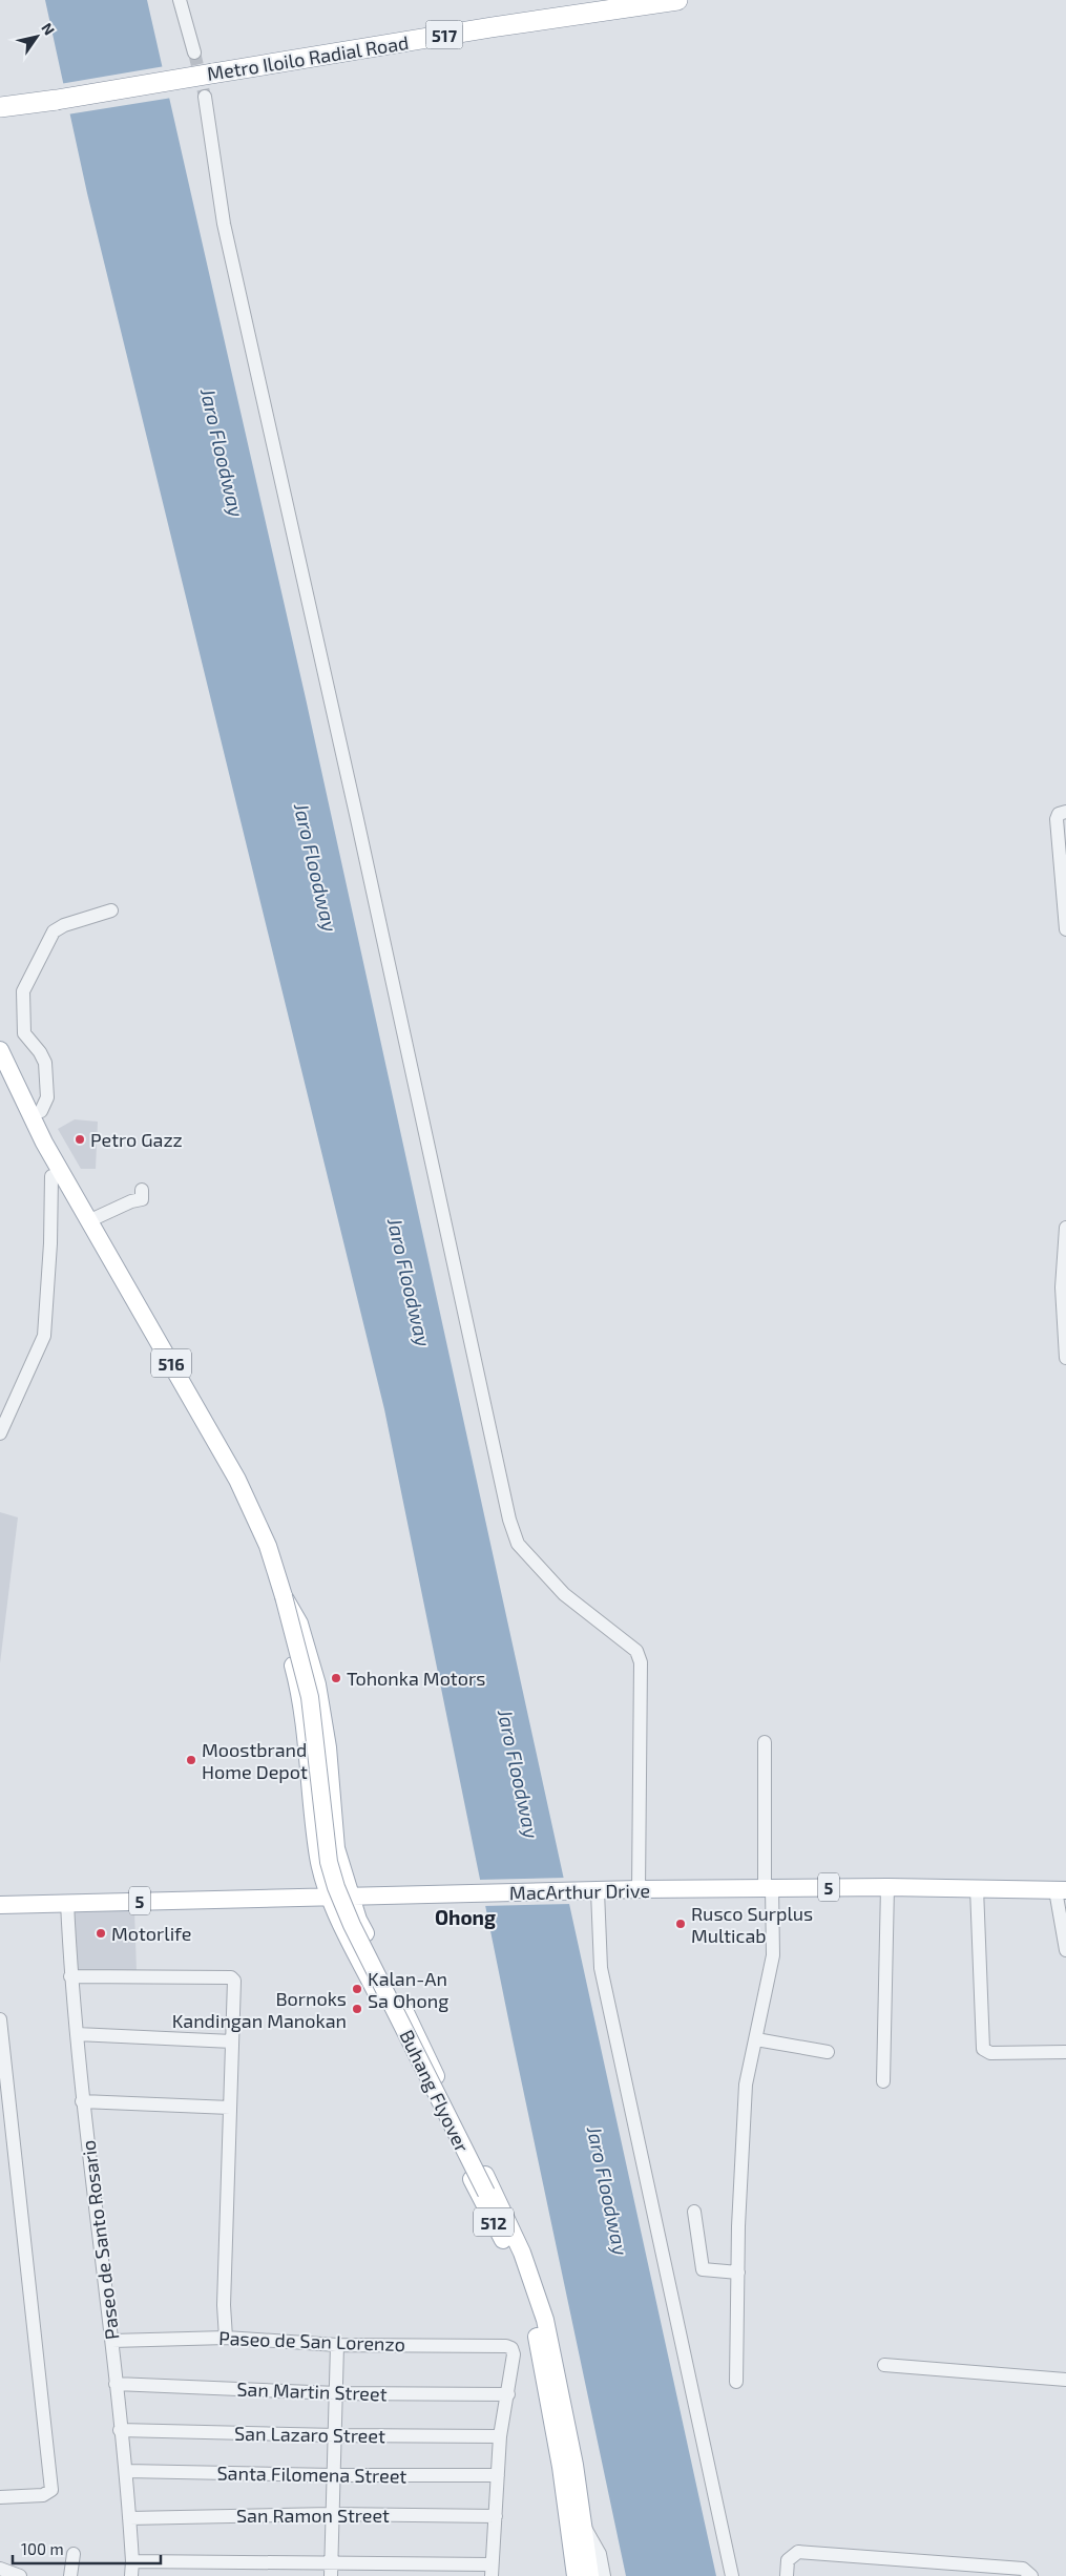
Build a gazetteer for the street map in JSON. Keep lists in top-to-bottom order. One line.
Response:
{"streets":{"highway":["517","Metro Iloilo Radial Road"],"main road":["516","5","MacArthur Drive","Buhang Flyover","512"],"street":["Paseo de Santo Rosario","Paseo de San Lorenzo","San Martin Street","San Lazaro Street","Santa Filomena Street","San Ramon Street"]},"crossings":[["516","MacArthur Drive"],["516","Buhang Flyover"],["516","512"],["MacArthur Drive","512"],["MacArthur Drive","Paseo de Santo Rosario"],["Buhang Flyover","512"],["Paseo de Santo Rosario","Paseo de San Lorenzo"],["Paseo de Santo Rosario","San Martin Street"],["Paseo de Santo Rosario","San Lazaro Street"],["Paseo de Santo Rosario","Santa Filomena Street"],["Paseo de Santo Rosario","San Ramon Street"],["Paseo de San Lorenzo","San Martin Street"]],"districts":["Ohong"],"water":["Jaro Floodway"],"places":["Petro Gazz","Tohonka Motors","Moostbrand Home Depot","Rusco Surplus Multicab","Motorlife","Kalan-An Sa Ohong","Bornoks Kandingan Manokan"],"scale_bar":"100 m","north":"top right"}
